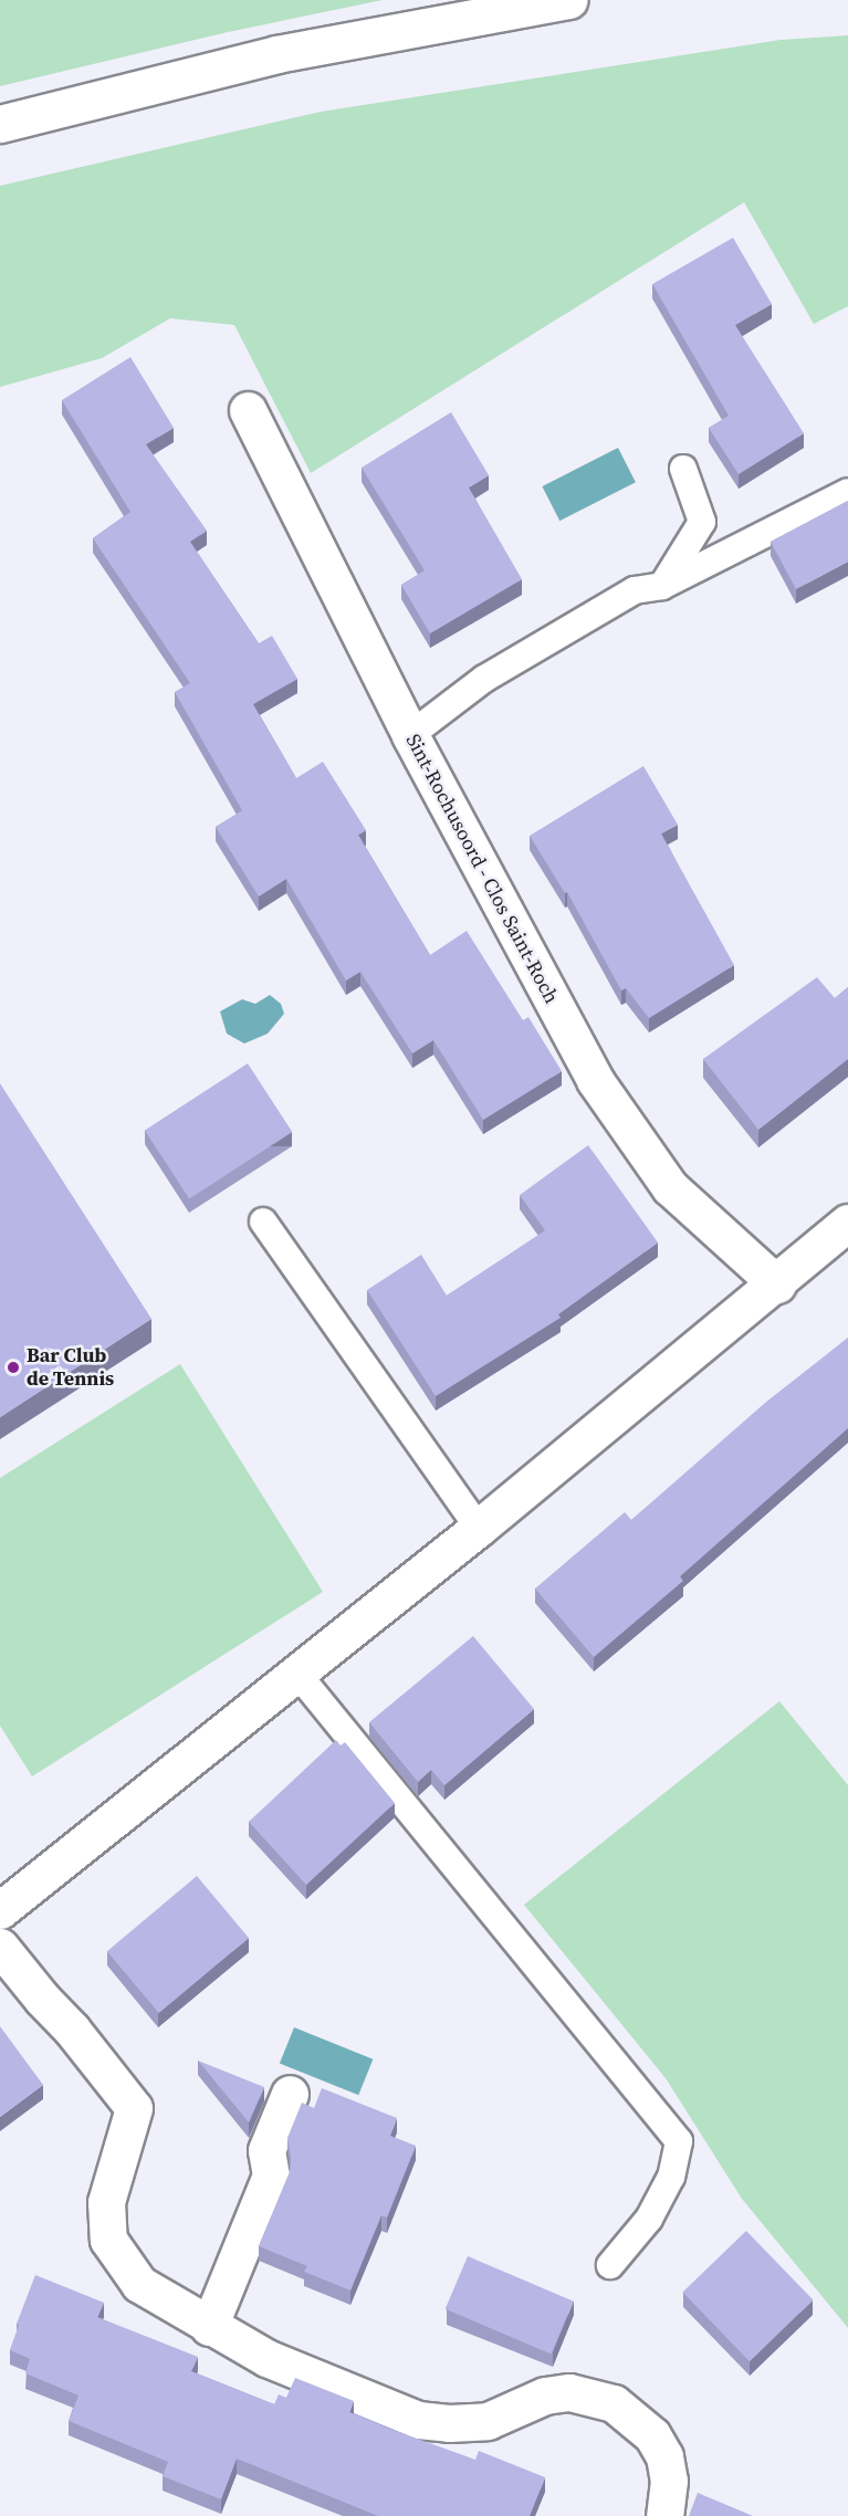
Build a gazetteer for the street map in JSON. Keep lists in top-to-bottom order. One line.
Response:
{"streets":{"main road":["Sint-Rochusoord - Clos Saint-Roch"]},"places":["Bar Club de Tennis"]}
